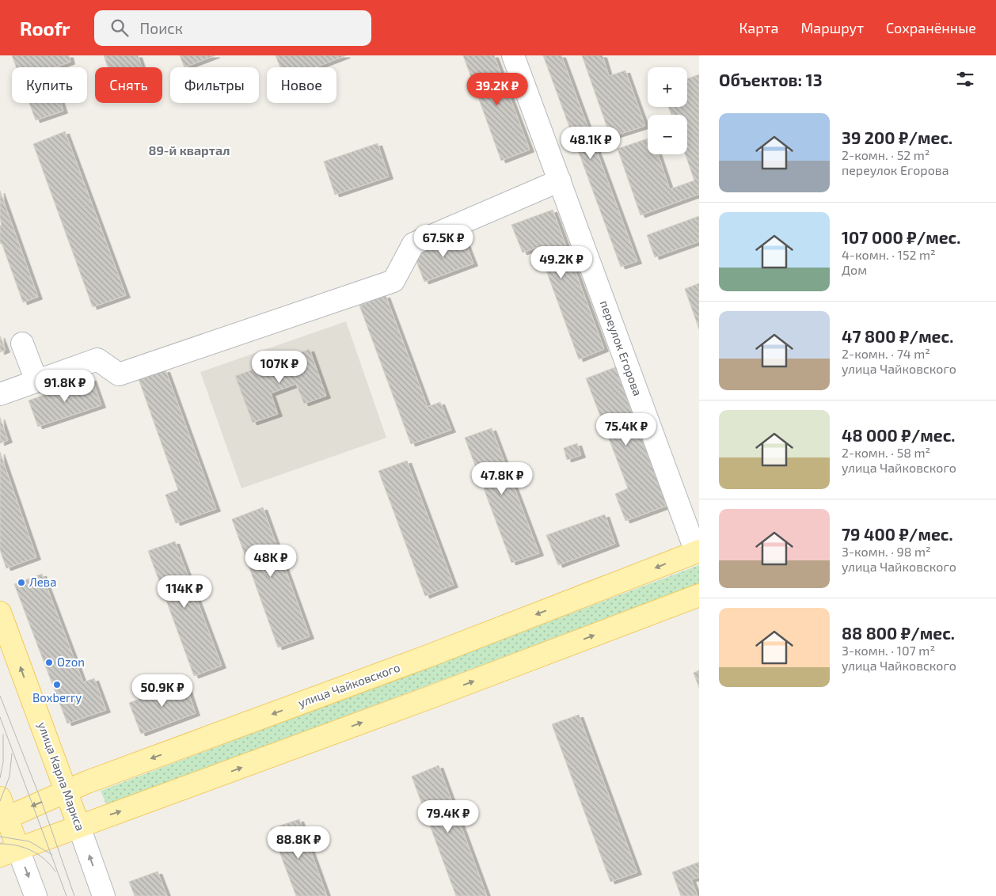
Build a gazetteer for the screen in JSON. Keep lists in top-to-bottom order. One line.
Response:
{"streets":{"main road":["улица Чайковского","улица Карла Маркса"],"street":["переулок Егорова"]},"crossings":[["переулок Егорова","улица Чайковского"],["улица Чайковского","улица Карла Маркса"]],"one_way":["улица Карла Маркса"],"districts":["89-й квартал"],"places":["Лева","Ozon","Boxberry"],"page":{"header":"Roofr","search":"Поиск","nav":["Карта","Маршрут","Сохранённые"],"heading":"Объектов: 13","map_buttons":["+","−"],"chip":["Купить","Снять","Фильтры","Новое"],"price":["39.2K ₽","48.1K ₽","67.5K ₽","49.2K ₽","107K ₽","91.8K ₽","75.4K ₽","47.8K ₽","48K ₽","114K ₽","50.9K ₽","79.4K ₽","88.8K ₽"],"list":[{"name":"39 200 ₽/мес.","note":"2-комн. · 52 m² · переулок Егорова"},{"name":"107 000 ₽/мес.","note":"4-комн. · 152 m² · Дом"},{"name":"47 800 ₽/мес.","note":"2-комн. · 74 m² · улица Чайковского"},{"name":"48 000 ₽/мес.","note":"2-комн. · 58 m² · улица Чайковского"},{"name":"79 400 ₽/мес.","note":"3-комн. · 98 m² · улица Чайковского"},{"name":"88 800 ₽/мес.","note":"3-комн. · 107 m² · улица Чайковского"}]}}
